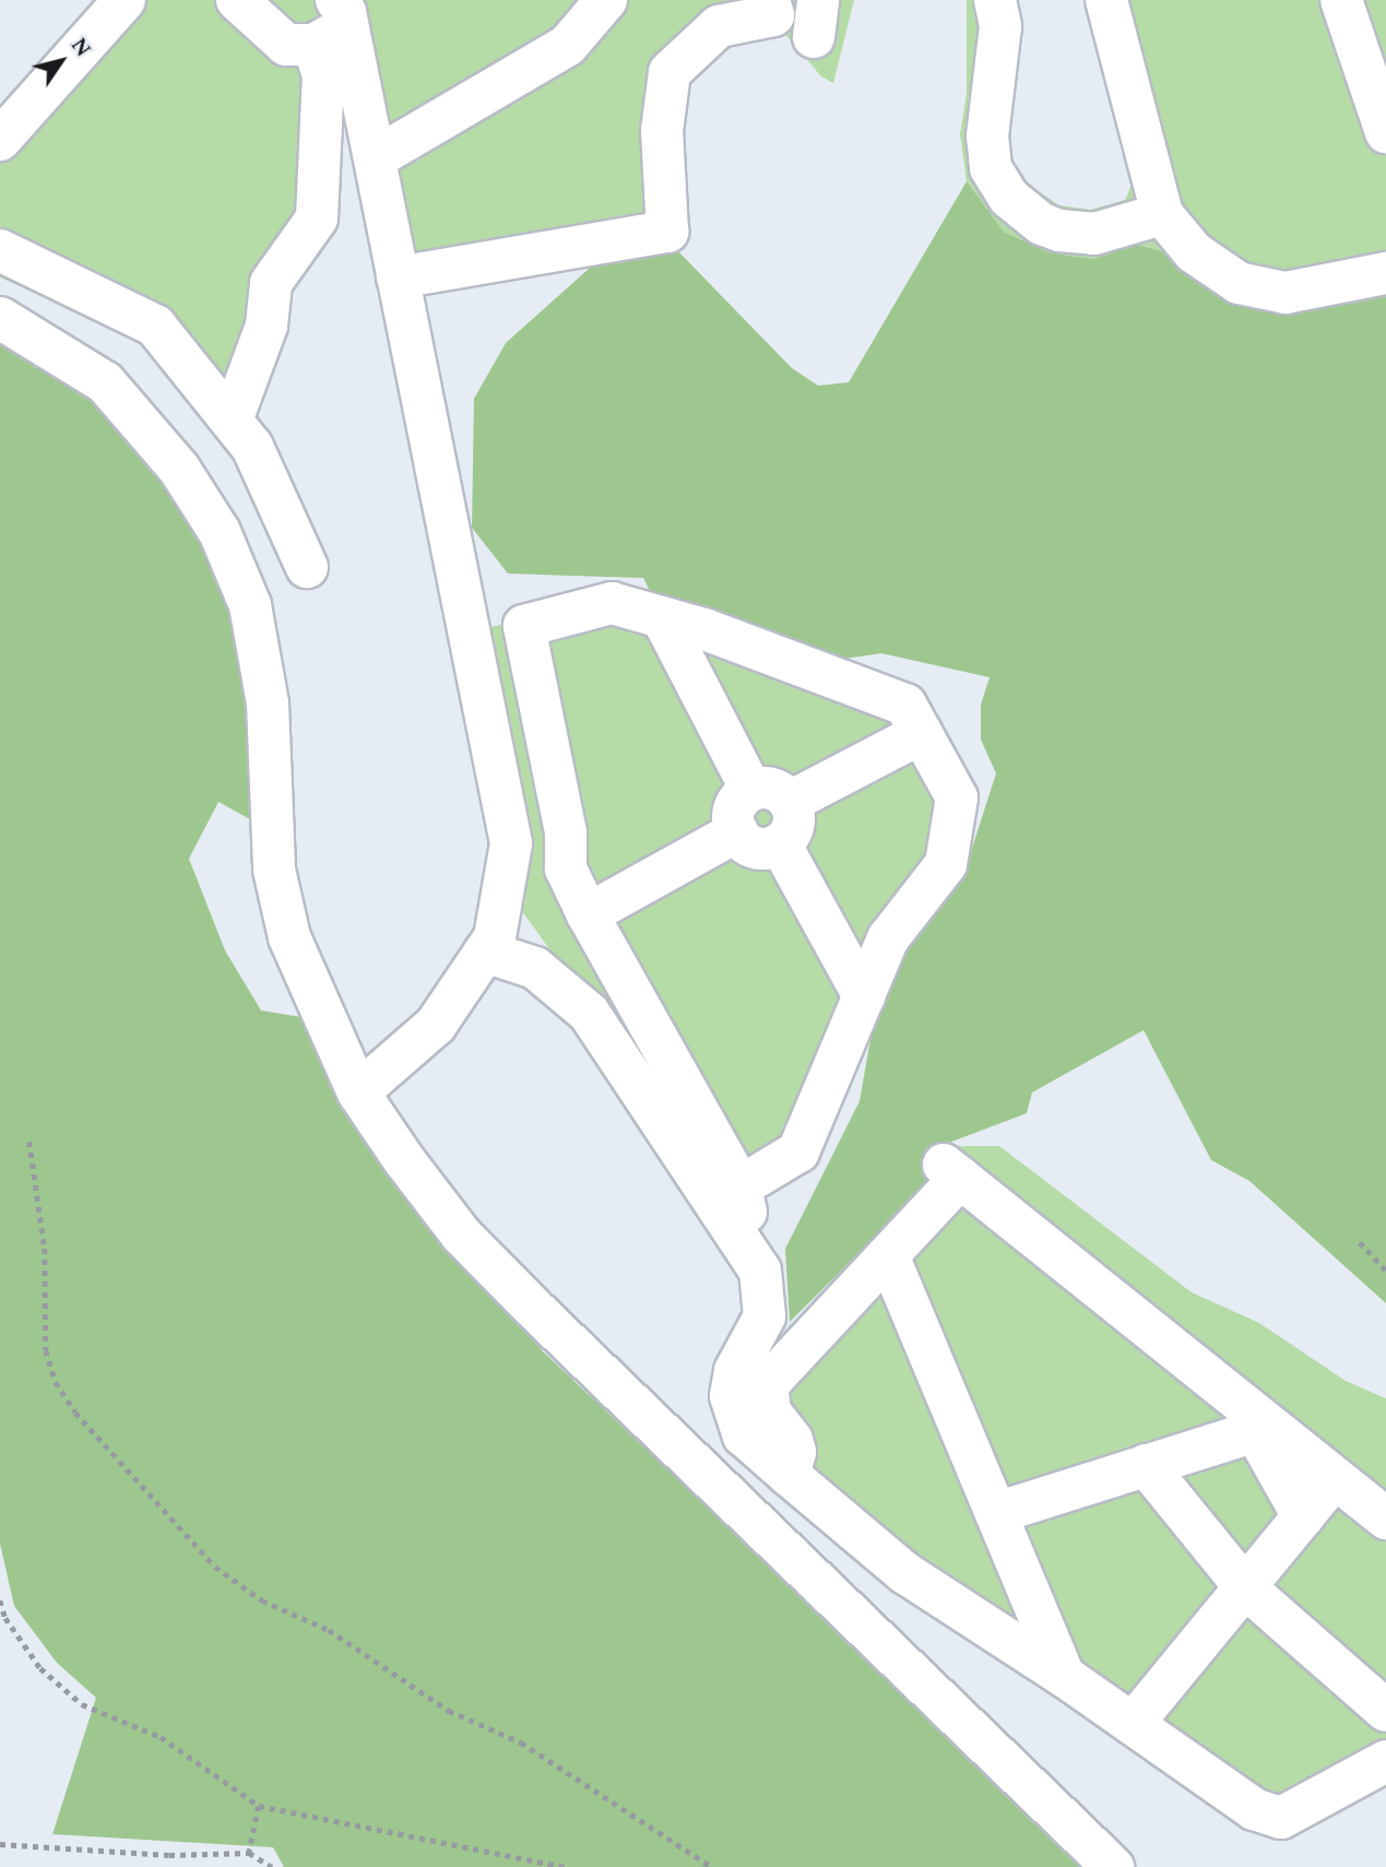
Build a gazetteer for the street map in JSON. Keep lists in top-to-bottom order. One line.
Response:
{"north":"top right"}
